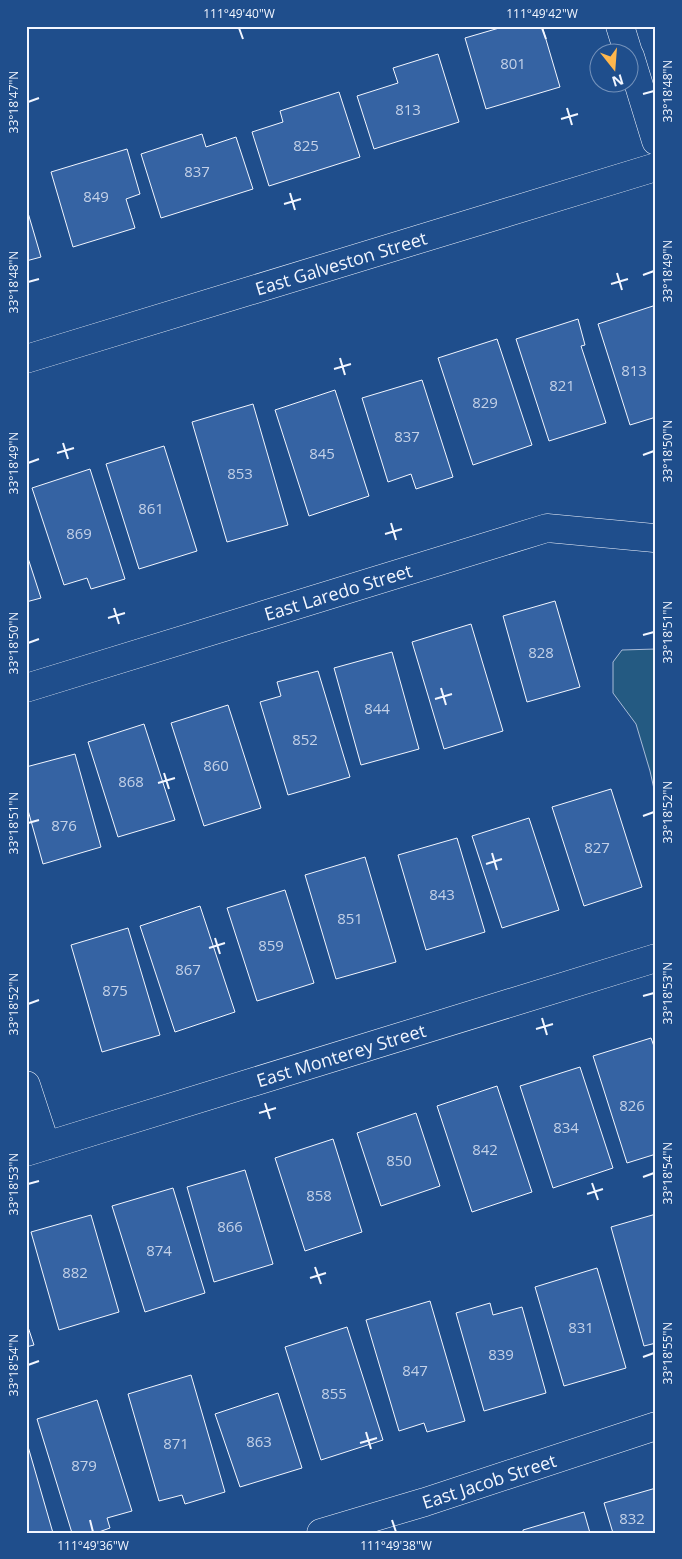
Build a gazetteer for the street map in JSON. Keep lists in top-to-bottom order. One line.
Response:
{"streets":{"street":["East Galveston Street","East Laredo Street","East Monterey Street","East Jacob Street"]},"house_numbers":["801","813","825","837","849","813","821","829","837","845","853","861","869","828","844","852","860","868","876","827","843","851","859","867","875","826","834","842","850","858","866","874","882","831","839","847","855","863","871","879","832"],"north":"bottom","coordinates":["111°49'40\"W","111°49'42\"W","33°18'48\"N","33°18'47\"N","33°18'49\"N","33°18'50\"N","33°18'51\"N","33°18'52\"N","33°18'53\"N","33°18'54\"N","33°18'55\"N","111°49'36\"W","111°49'38\"W"]}
